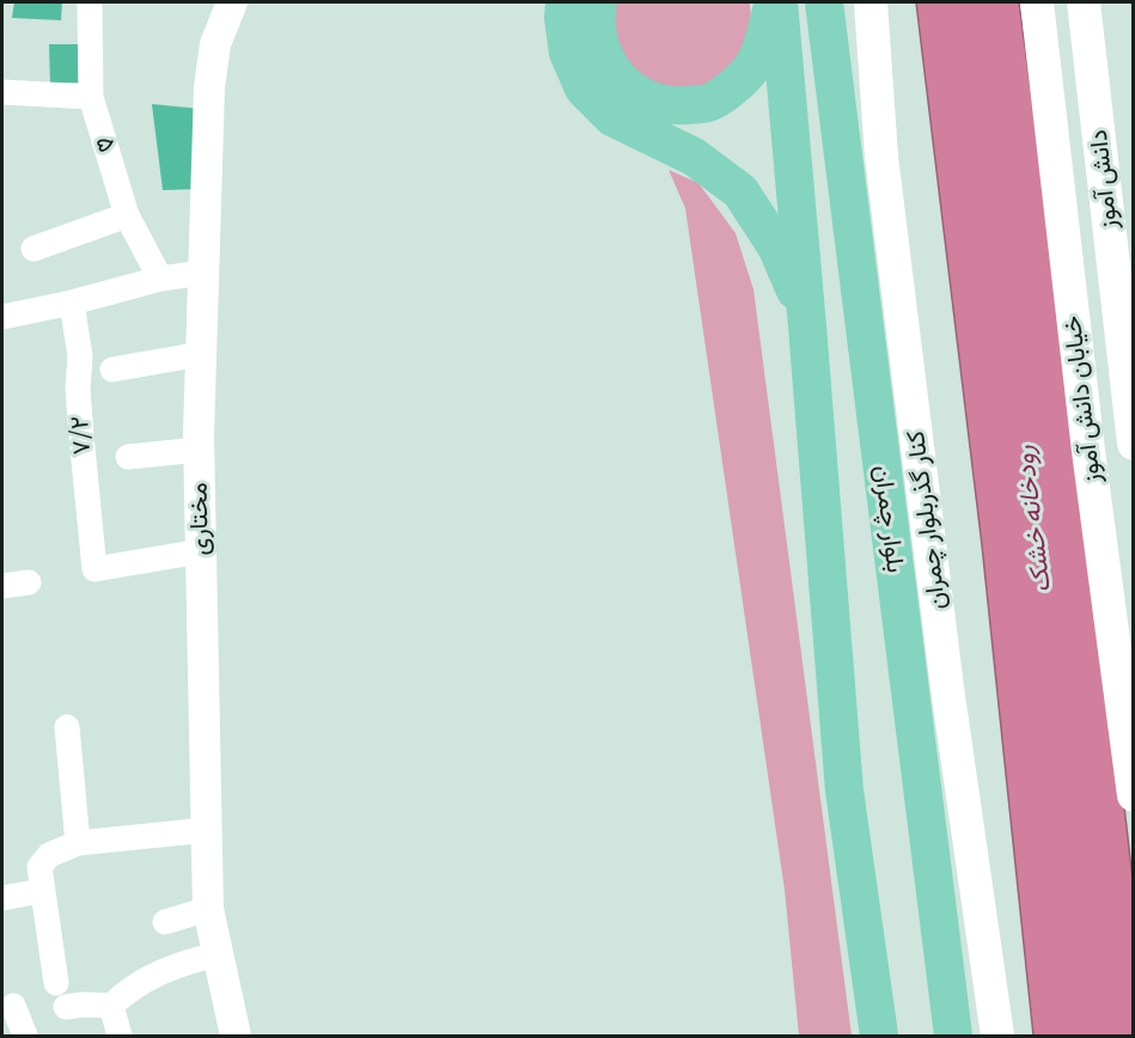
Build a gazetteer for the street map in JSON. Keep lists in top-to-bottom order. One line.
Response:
{"streets":{"main road":["دانش آموز","خیابان دانش آموز","بلوار چمران","کنار گذربلوار چمران"],"street":["۵","۷/۲","مختاری"]},"crossings":[["۷/۲","مختاری"]],"water":["رودخانه خشک"]}
